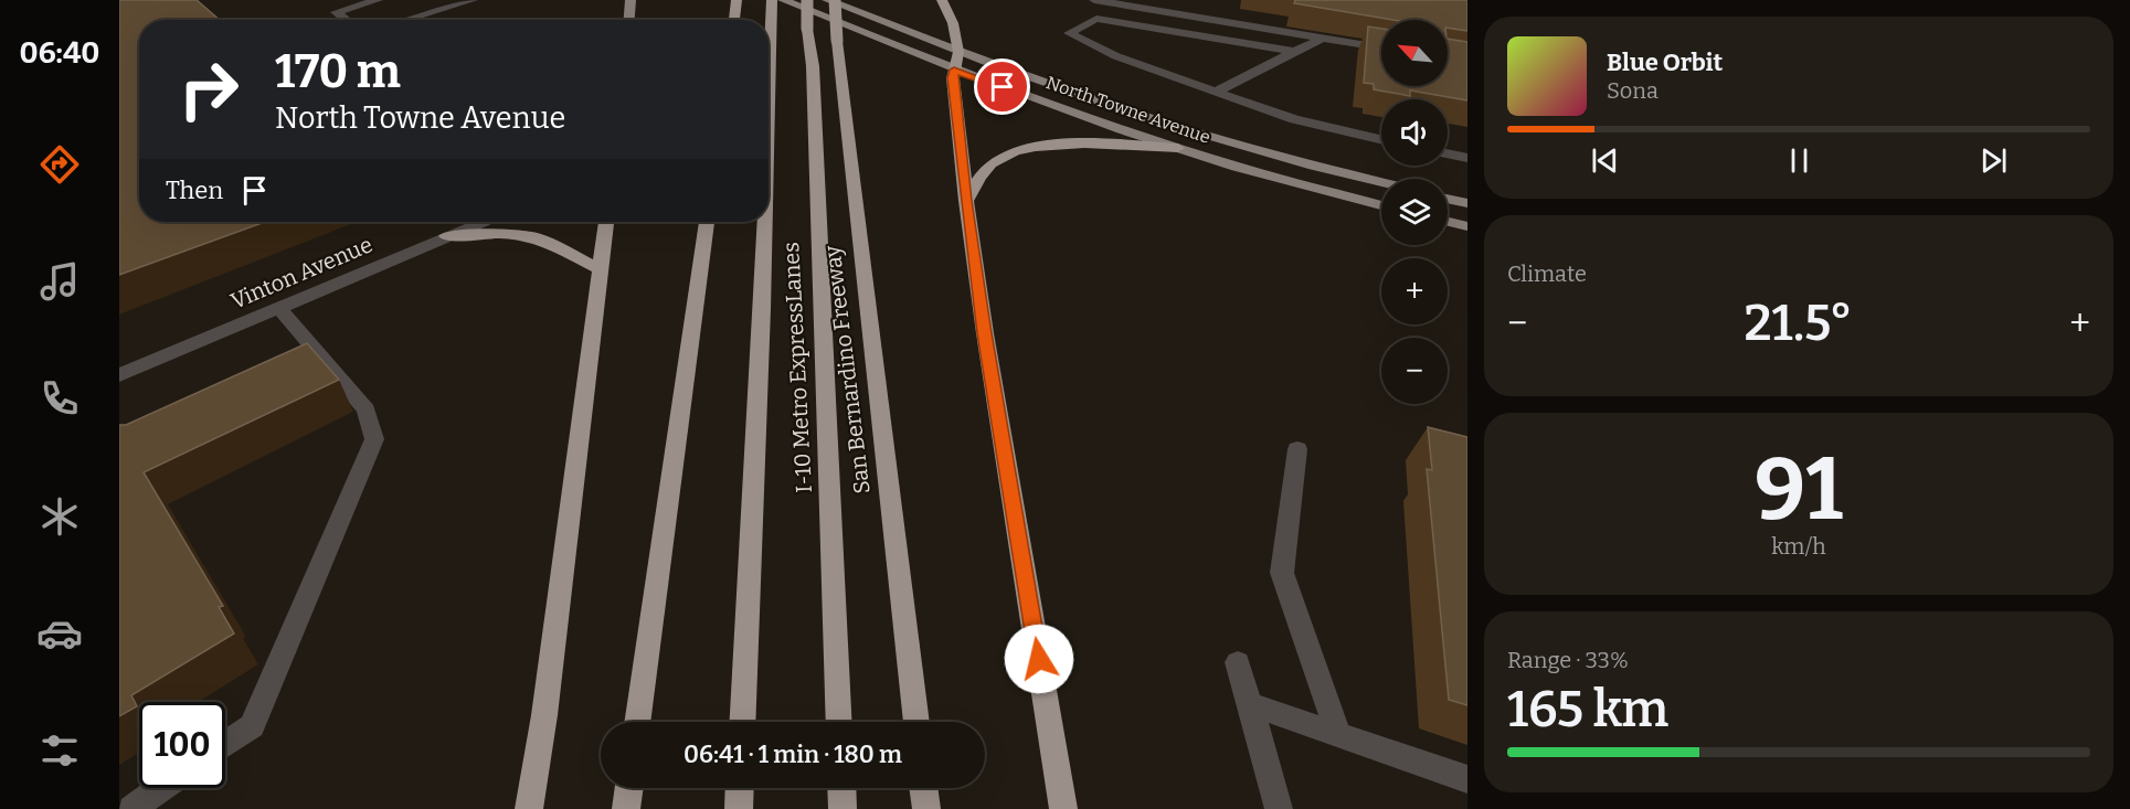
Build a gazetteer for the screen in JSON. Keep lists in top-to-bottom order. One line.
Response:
{"streets":{"highway":["I-10 Metro ExpressLanes","San Bernardino Freeway"],"main road":["North Towne Avenue"],"street":["Vinton Avenue"]},"crossings":[["North Towne Avenue","I-10 Metro ExpressLanes"]],"north":"top left","page":{"tabs":"06:40","map_buttons":["+","−"],"turn":["170 m","North Towne Avenue"],"song":["Blue Orbit","Sona"],"then":"Then","tile":["Climate",["91","km/h"],["Range · 33%","165 km"]],"heat":["−","21.5°","+"],"limit":"100","trip":"06:41 · 1 min · 180 m"}}
